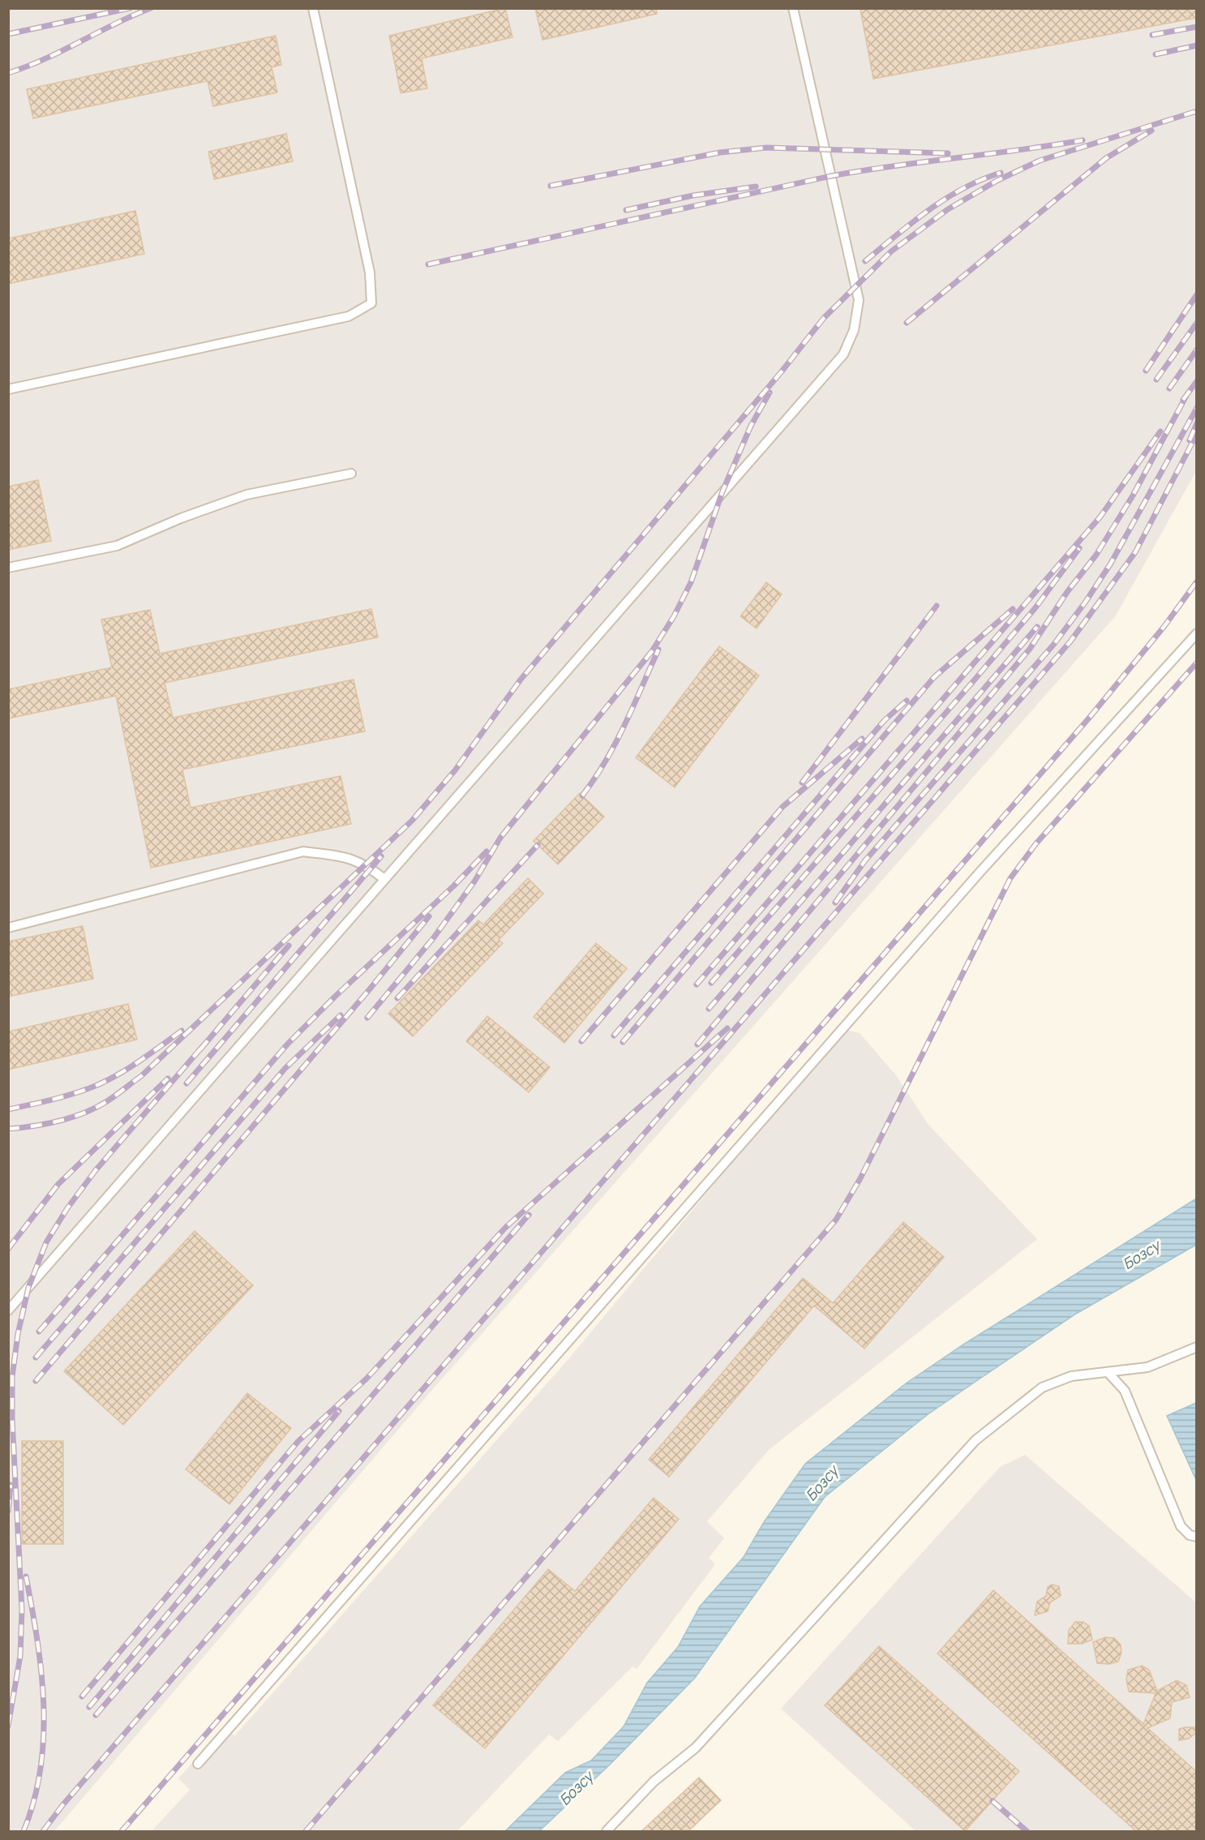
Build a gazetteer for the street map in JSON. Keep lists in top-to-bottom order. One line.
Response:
{"water":["Бозсу"]}
